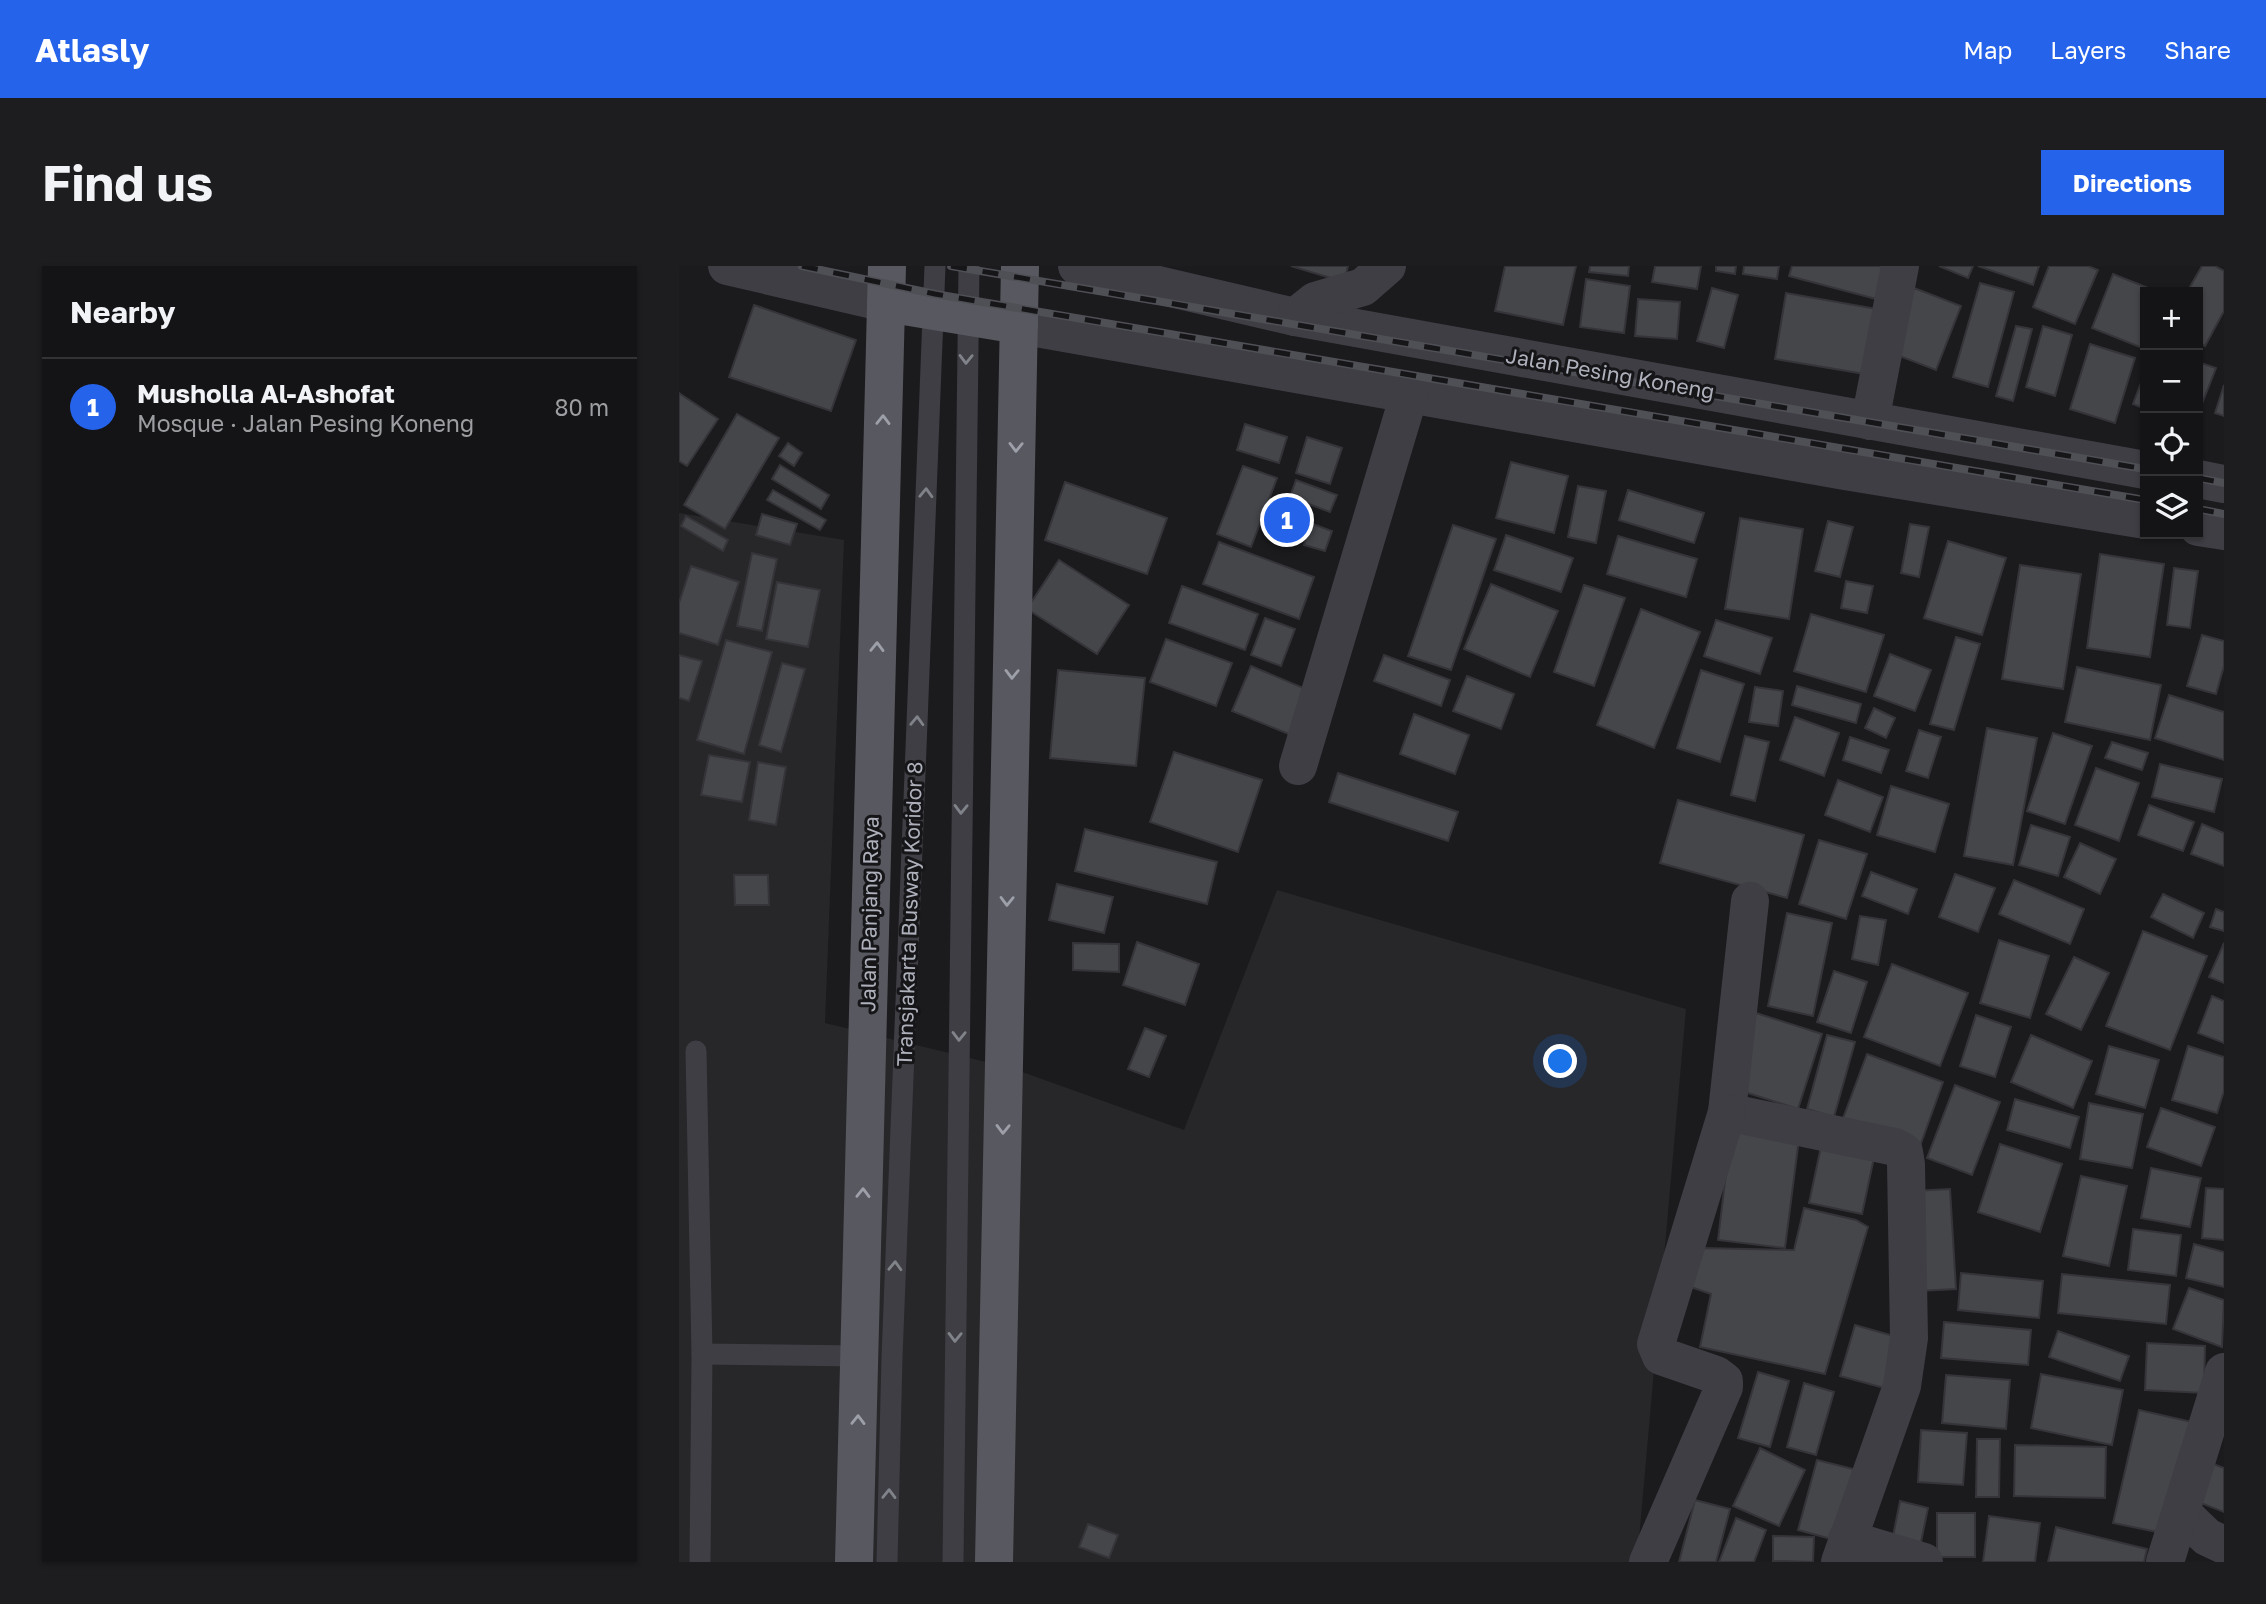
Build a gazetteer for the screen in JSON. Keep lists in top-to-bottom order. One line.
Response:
{"streets":{"main road":["Jalan Panjang Raya"],"street":["Jalan Pesing Koneng"],"lane":["Transjakarta Busway Koridor 8"]},"page":{"header":"Atlasly","nav":["Map","Layers","Share"],"buttons":"Directions","title":"Find us","heading":"Nearby","map_buttons":["+","−"],"list":[{"mark":"1","name":"Musholla Al-Ashofat","note":"Mosque · Jalan Pesing Koneng","value":"80 m"}],"pins":"1"}}
